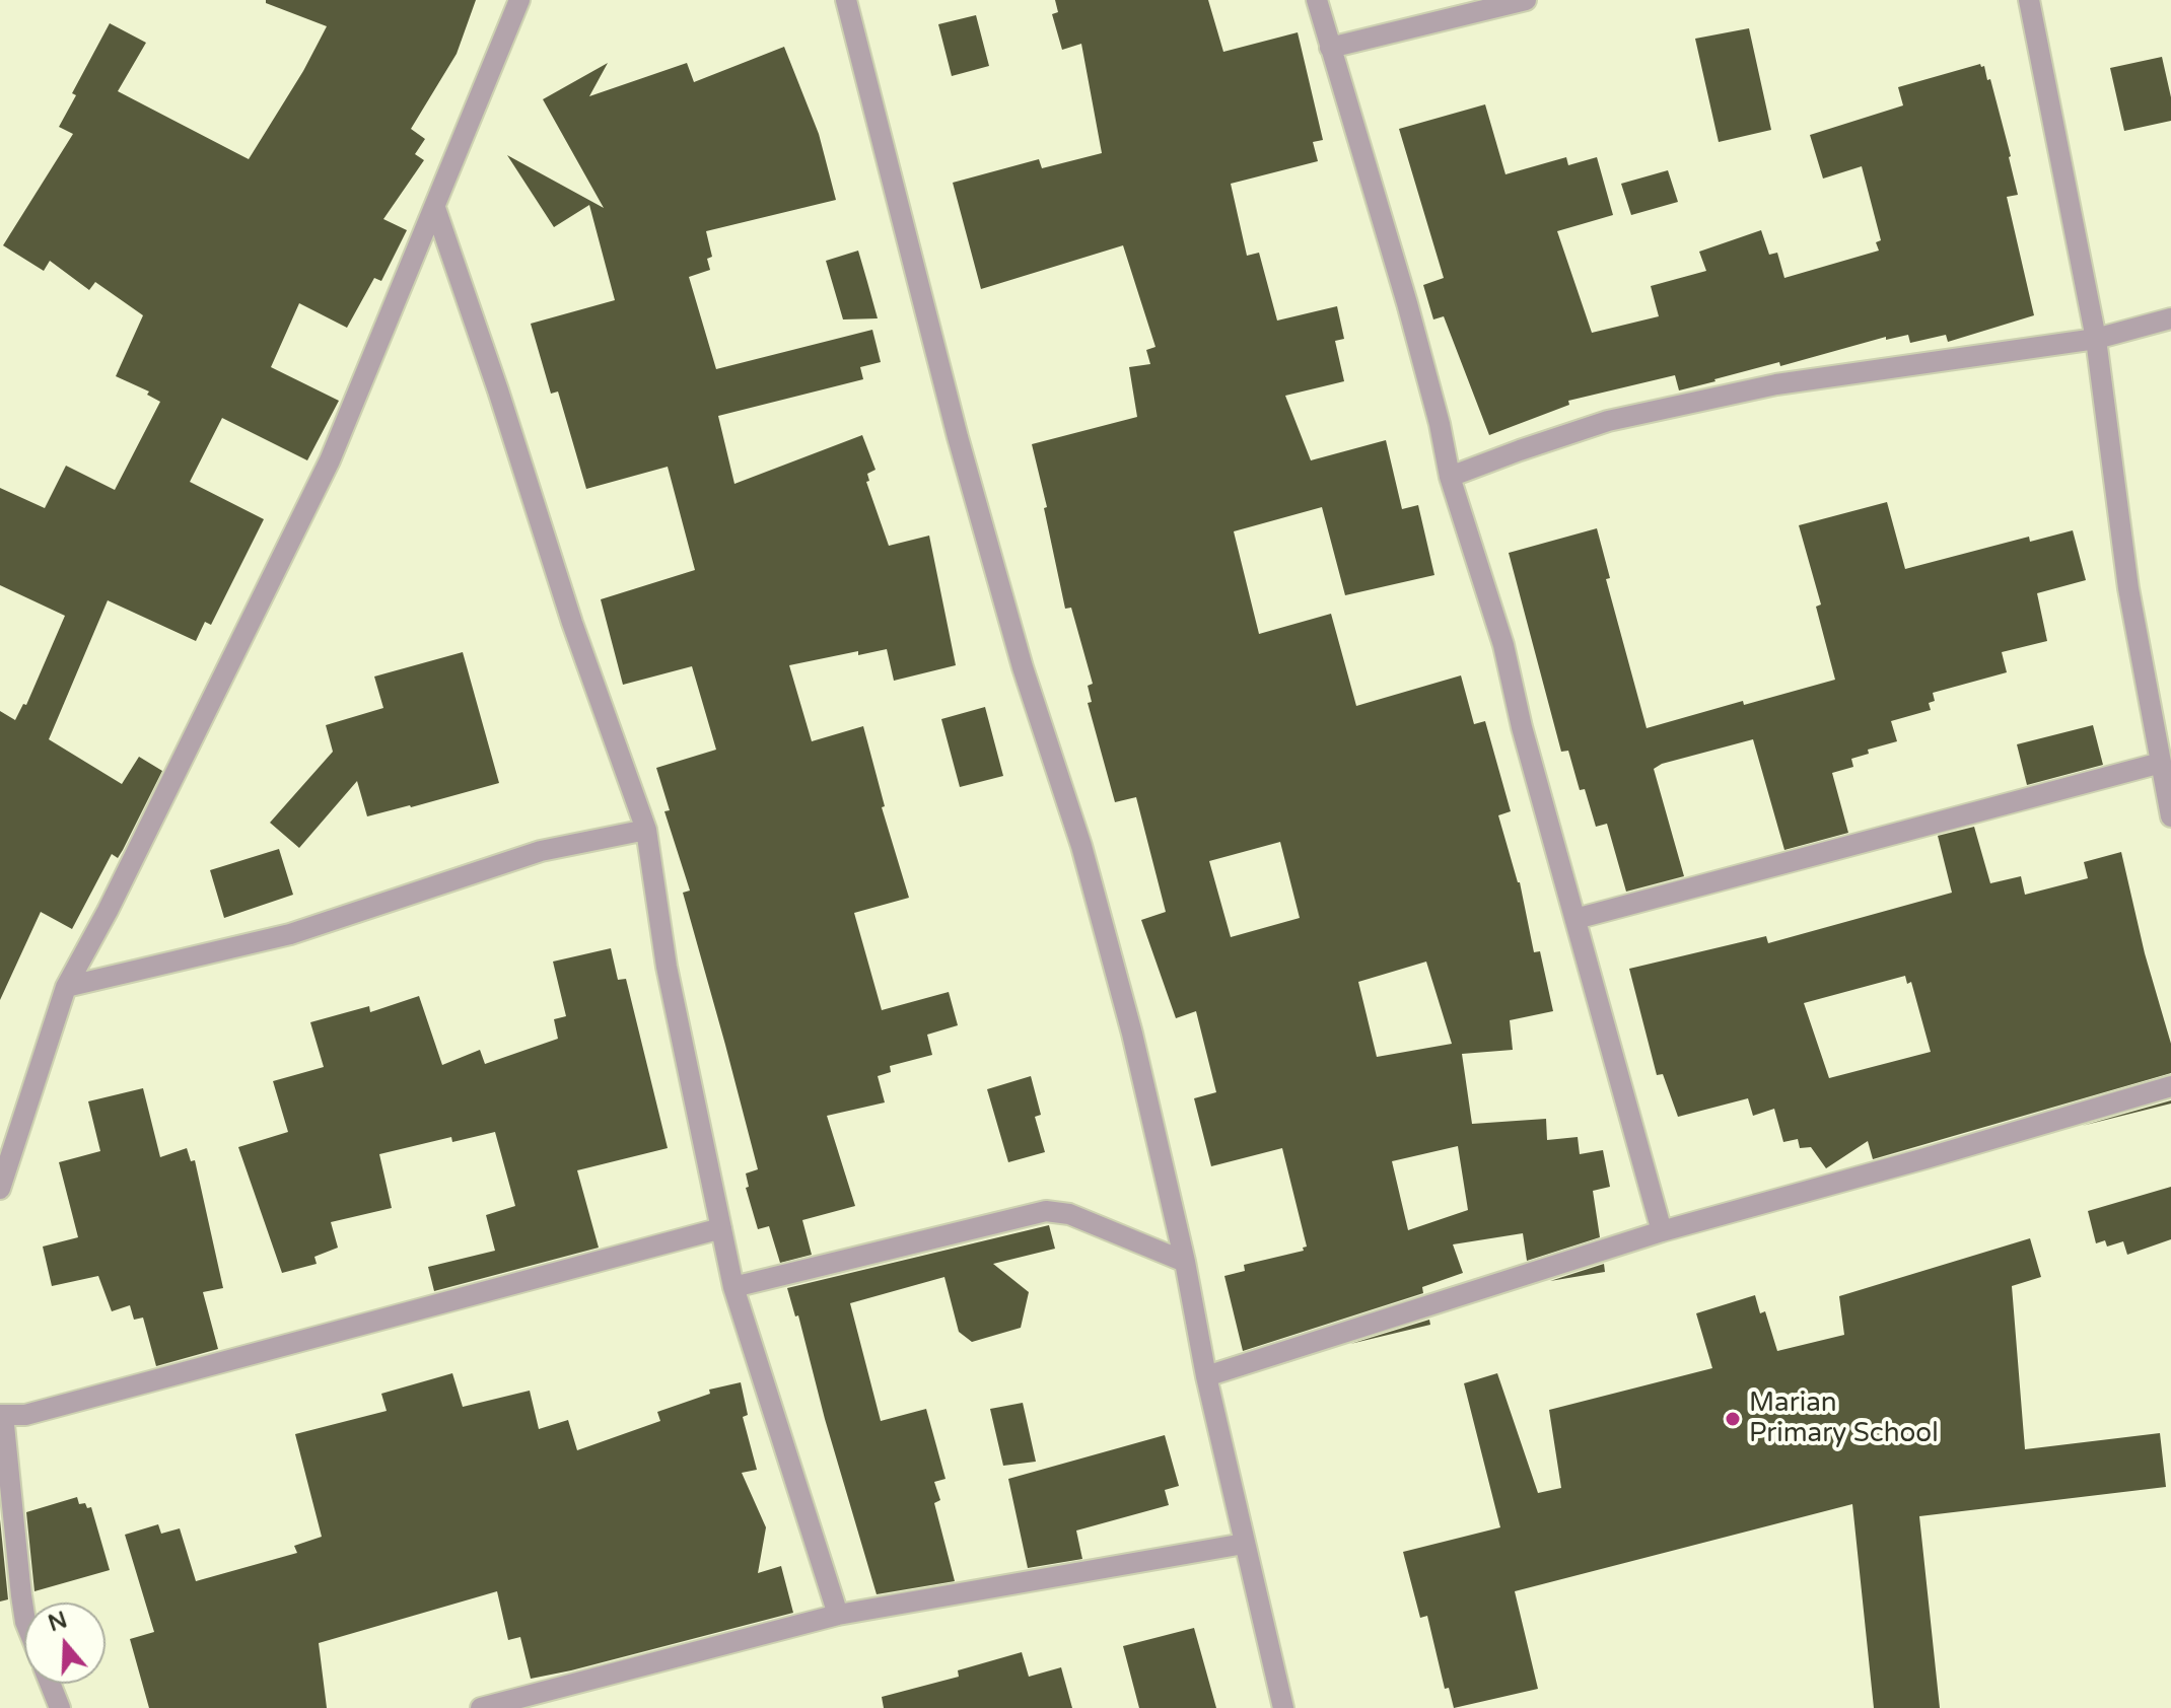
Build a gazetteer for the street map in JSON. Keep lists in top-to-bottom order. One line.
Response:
{"places":["Marian Primary School"],"north":"top"}
